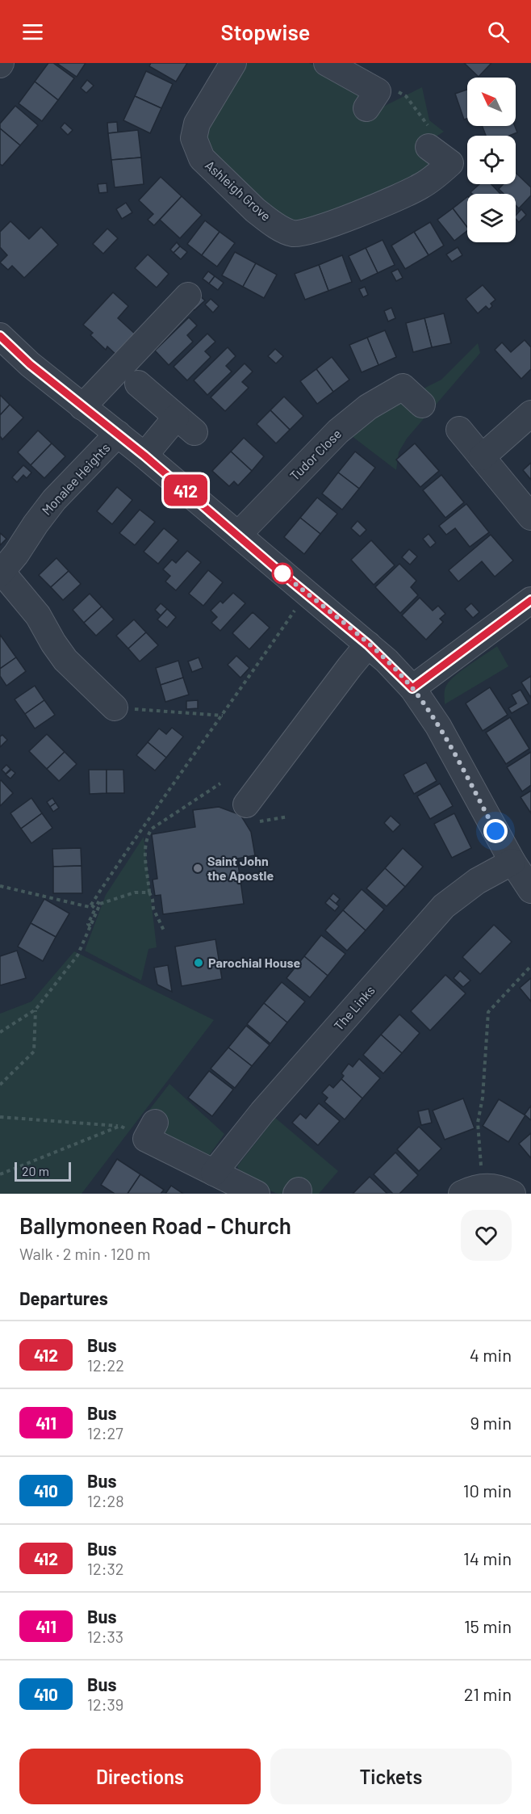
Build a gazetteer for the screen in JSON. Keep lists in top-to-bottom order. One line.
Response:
{"streets":{"street":["Ashleigh Grove","Tudor Close","Monalee Heights","The Links"]},"places":["Saint John the Apostle","Parochial House"],"lines":["bus line 412"],"scale_bar":"20 m","north":"top left","page":{"header":"Stopwise","on_map":"412","scale":"20 m","heading":[["Ballymoneen Road - Church","Walk · 2 min · 120 m"],"Departures"],"list":[{"mark":"412","name":"Bus","note":"12:22","value":"4 min"},{"mark":"411","name":"Bus","note":"12:27","value":"9 min"},{"mark":"410","name":"Bus","note":"12:28","value":"10 min"},{"mark":"412","name":"Bus","note":"12:32","value":"14 min"},{"mark":"411","name":"Bus","note":"12:33","value":"15 min"},{"mark":"410","name":"Bus","note":"12:39","value":"21 min"}],"buttons":["Directions","Tickets"]}}
